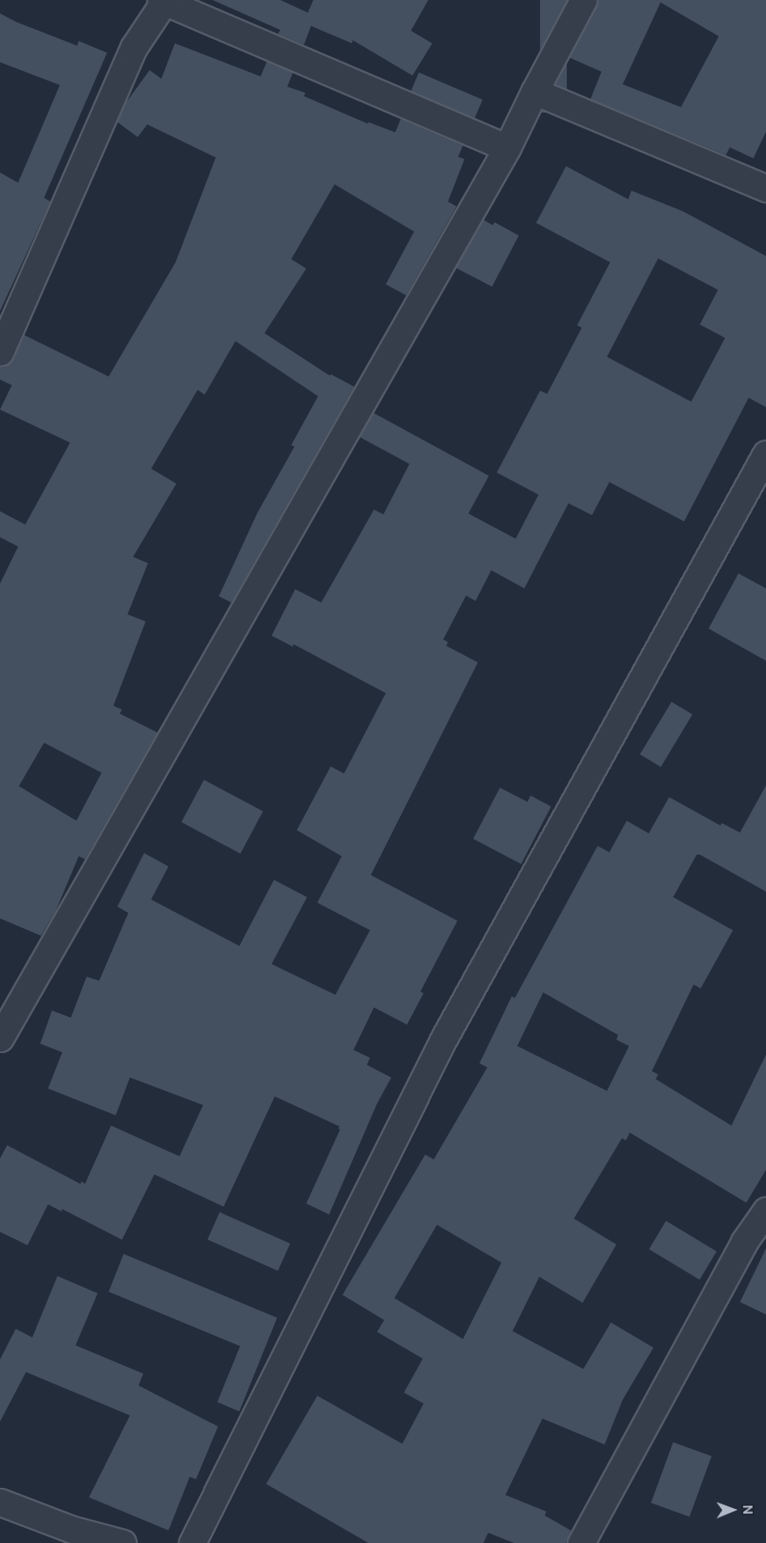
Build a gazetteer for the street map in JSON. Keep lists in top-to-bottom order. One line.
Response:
{"north":"right"}
